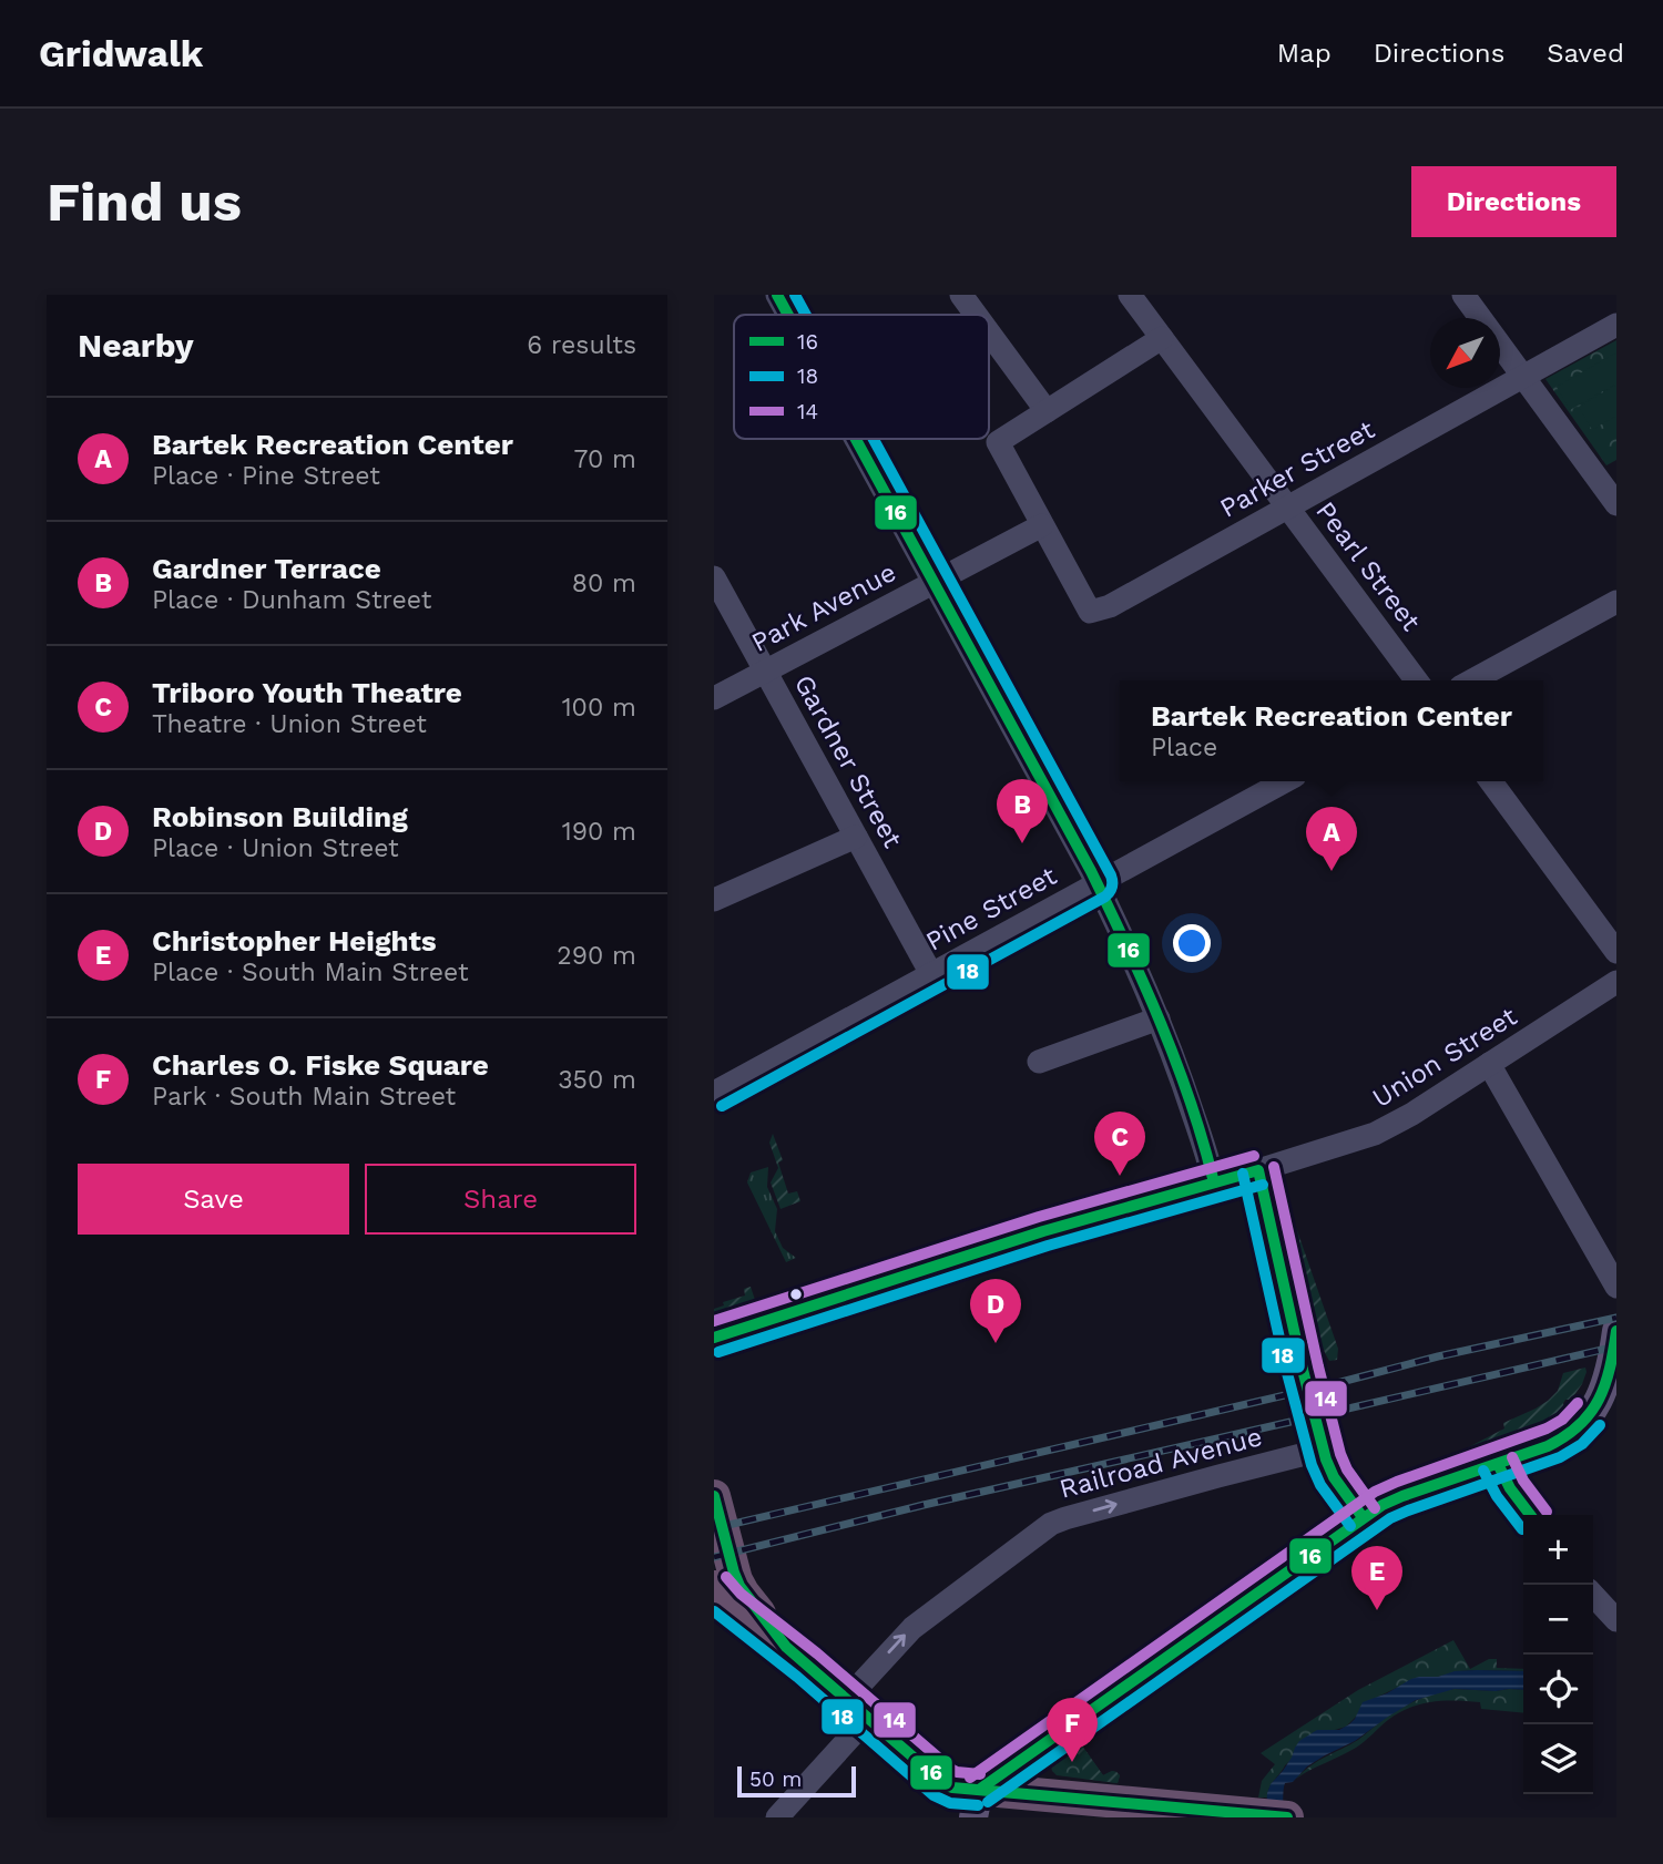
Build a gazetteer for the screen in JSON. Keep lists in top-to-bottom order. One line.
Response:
{"streets":{"street":["Parker Street","Pearl Street","Park Avenue","Gardner Street","Pine Street","Union Street","Railroad Avenue"]},"crossings":[["Parker Street","Pearl Street"],["Parker Street","Park Avenue"],["Park Avenue","Gardner Street"],["Gardner Street","Pine Street"]],"one_way":["Railroad Avenue"],"lines":["transit line 16","transit line 18","transit line 14"],"legend":["16","18","14"],"scale_bar":"50 m","north":"bottom left","page":{"header":"Gridwalk","nav":["Map","Directions","Saved"],"buttons":["Directions",["Save","Share"]],"title":"Find us","heading":["Nearby","6 results"],"list":[{"mark":"A","name":"Bartek Recreation Center","note":"Place · Pine Street","value":"70 m"},{"mark":"B","name":"Gardner Terrace","note":"Place · Dunham Street","value":"80 m"},{"mark":"C","name":"Triboro Youth Theatre","note":"Theatre · Union Street","value":"100 m"},{"mark":"D","name":"Robinson Building","note":"Place · Union Street","value":"190 m"},{"mark":"E","name":"Christopher Heights","note":"Place · South Main Street","value":"290 m"},{"mark":"F","name":"Charles O. Fiske Square","note":"Park · South Main Street","value":"350 m"}],"popup":["Bartek Recreation Center","Place"],"pins":["B","A","C","D","E","F"],"map_buttons":["+","−"],"scale":"50 m"}}
